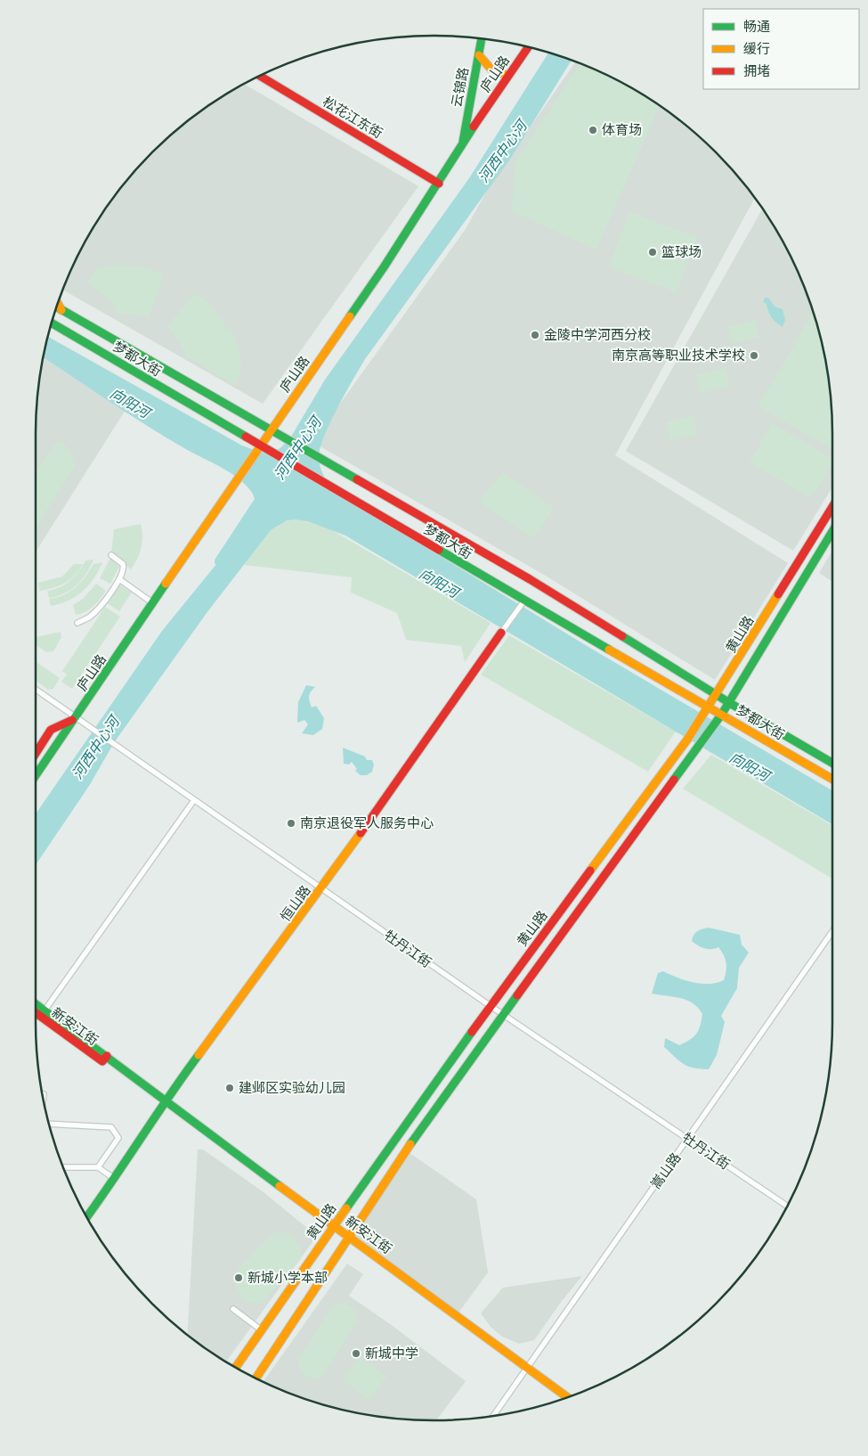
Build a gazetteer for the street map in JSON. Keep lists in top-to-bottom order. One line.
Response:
{"streets":{"main road":["庐山路","云锦路","松花江东街","梦都大街","黄山路","恒山路","新安江街"],"street":["牡丹江街","嵩山路"]},"crossings":[["庐山路","云锦路"],["庐山路","松花江东街"],["庐山路","梦都大街"],["庐山路","牡丹江街"],["梦都大街","黄山路"],["梦都大街","恒山路"],["黄山路","牡丹江街"],["黄山路","新安江街"],["恒山路","牡丹江街"],["恒山路","新安江街"],["牡丹江街","嵩山路"],["新安江街","嵩山路"]],"water":["河西中心河","向阳河"],"places":["体育场","篮球场","金陵中学河西分校","南京高等职业技术学校","南京退役军人服务中心","建邺区实验幼儿园","新城小学本部","新城中学"],"legend":["畅通","缓行","拥堵"]}
